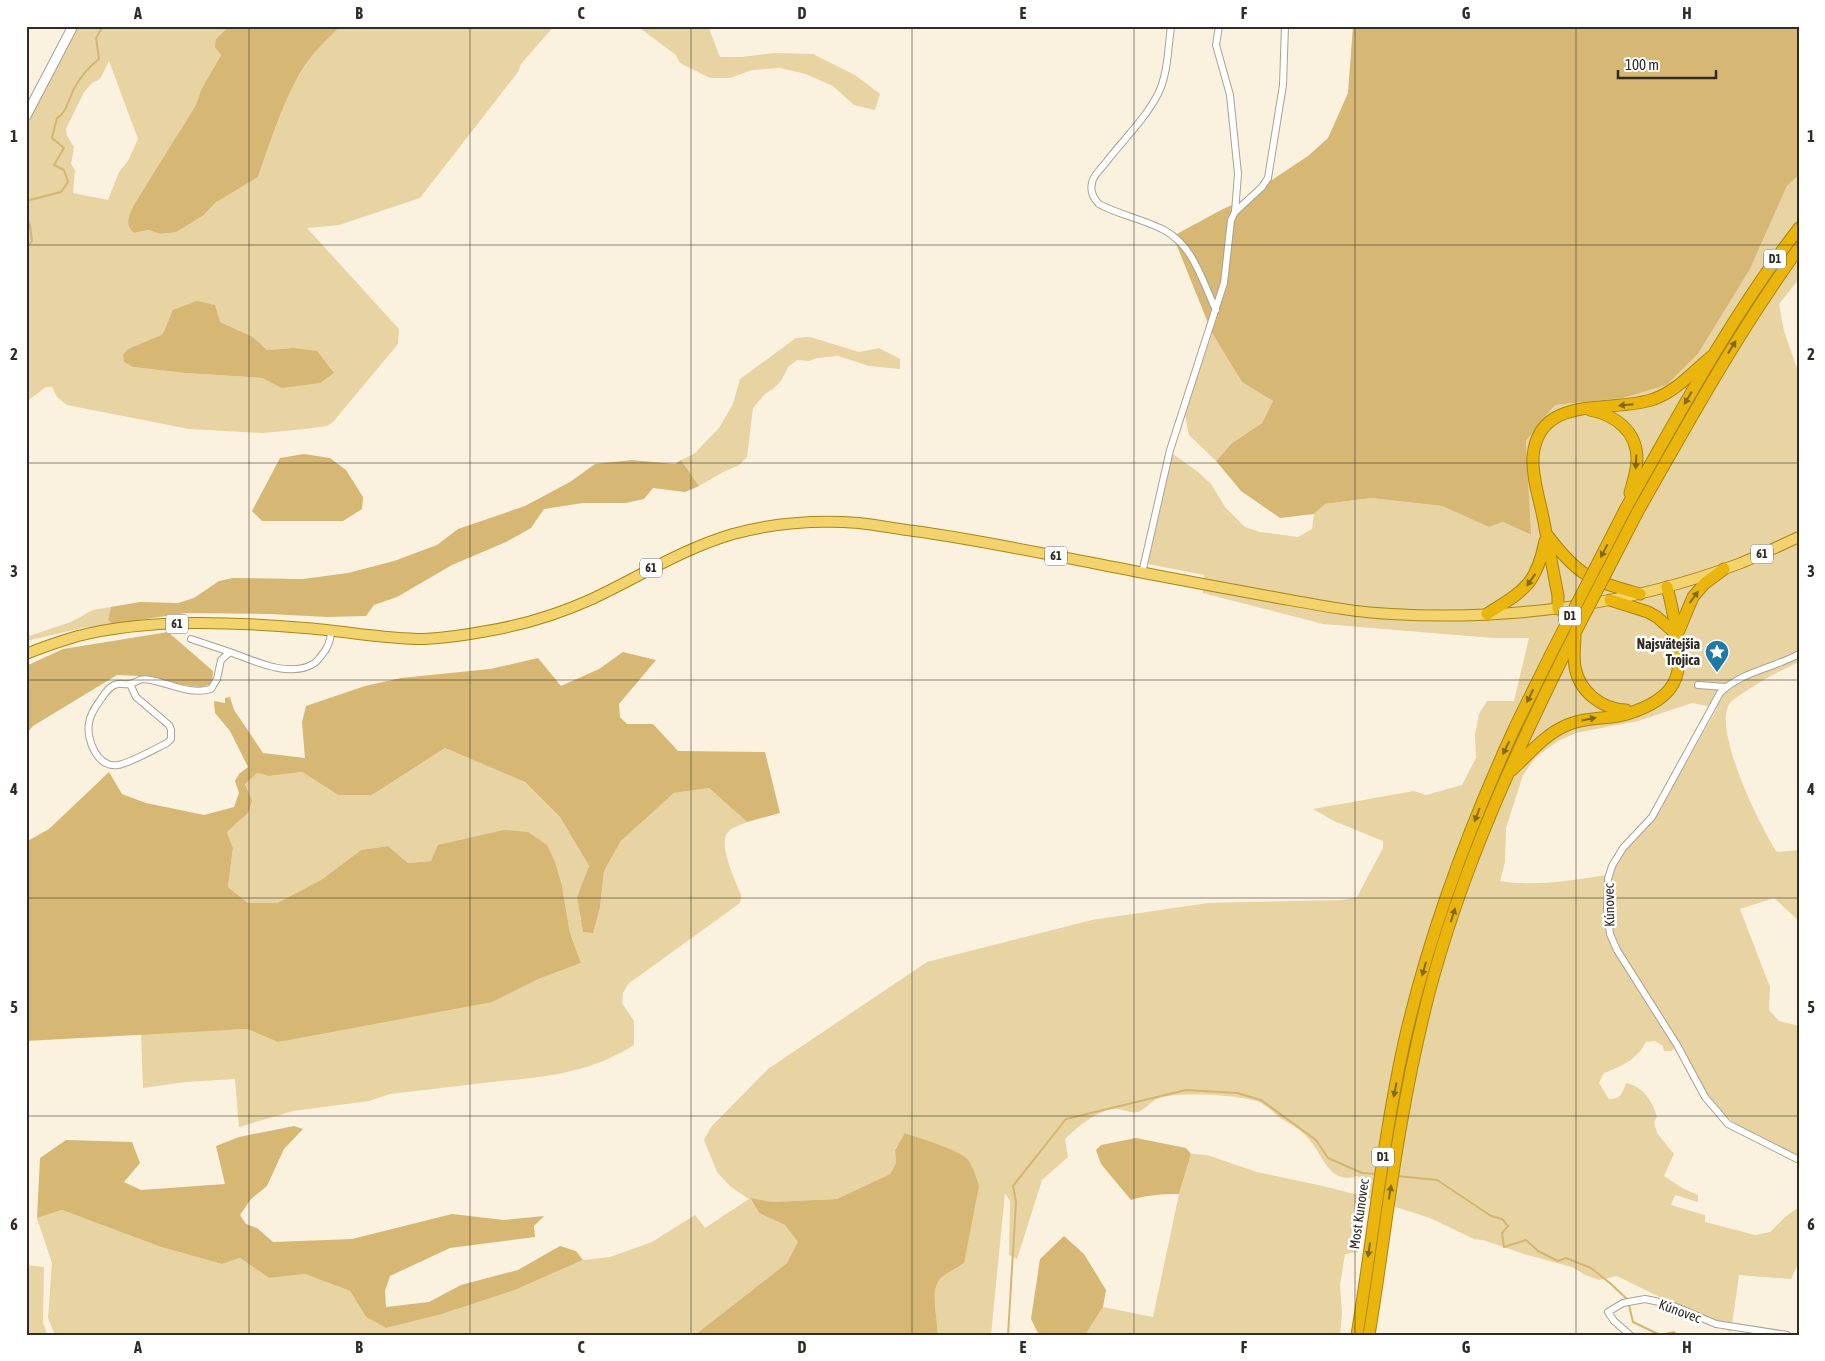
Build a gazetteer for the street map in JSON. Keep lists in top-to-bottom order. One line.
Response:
{"streets":{"highway":["D1","Most Kunovec"],"main road":["61"],"street":["Kúnovec"]},"crossings":[["D1","Most Kunovec"]],"places":{"place":["Najsvätejšia Trojica"]},"scale_bar":"100 m","grid":{"columns":["A","B","C","D","E","F","G","H"],"rows":["1","2","3","4","5","6"]}}
